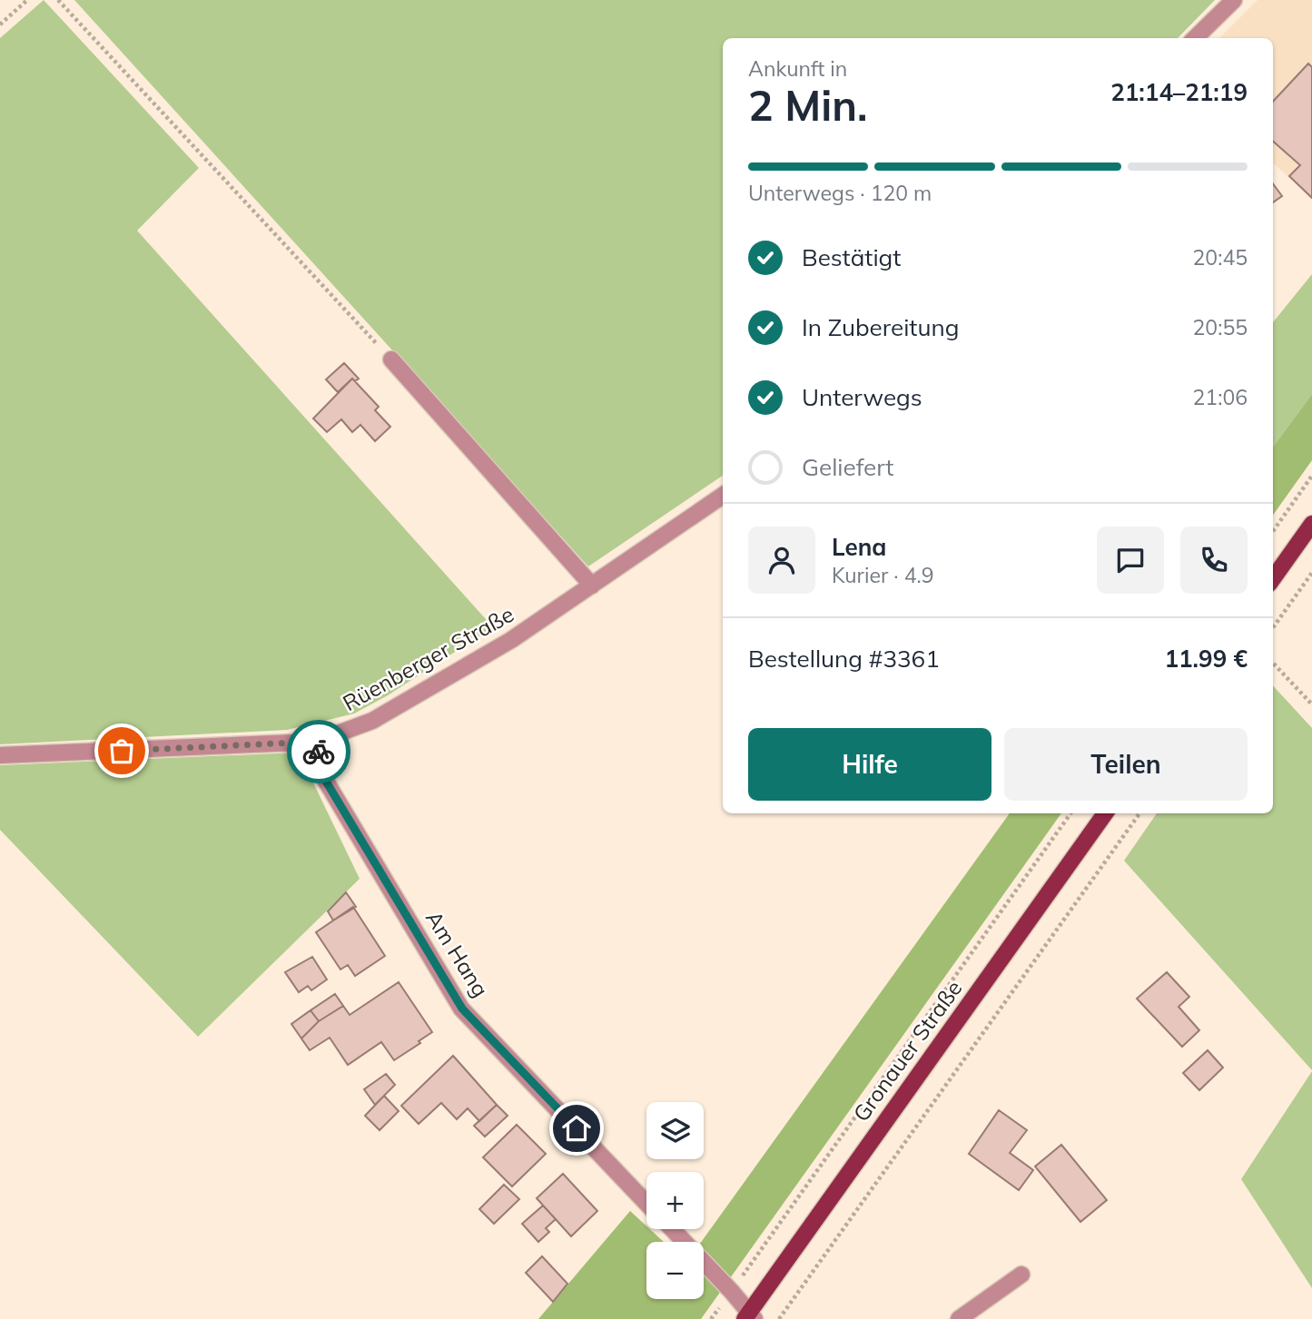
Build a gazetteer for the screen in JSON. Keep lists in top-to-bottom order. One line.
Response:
{"streets":{"main road":["Gronauer Straße"],"street":["Rüenberger Straße","Am Hang"]},"crossings":[["Rüenberger Straße","Am Hang"]],"page":{"heading":["2 Min.","Ankunft in","21:14–21:19"],"panel":["Lena","Kurier · 4.9","Bestellung #3361","11.99 €"],"bar":"Unterwegs · 120 m","list":[["Bestätigt","20:45"],["In Zubereitung","20:55"],["Unterwegs","21:06"],"Geliefert"],"buttons":["Hilfe","Teilen"],"map_buttons":["+","−"]}}
